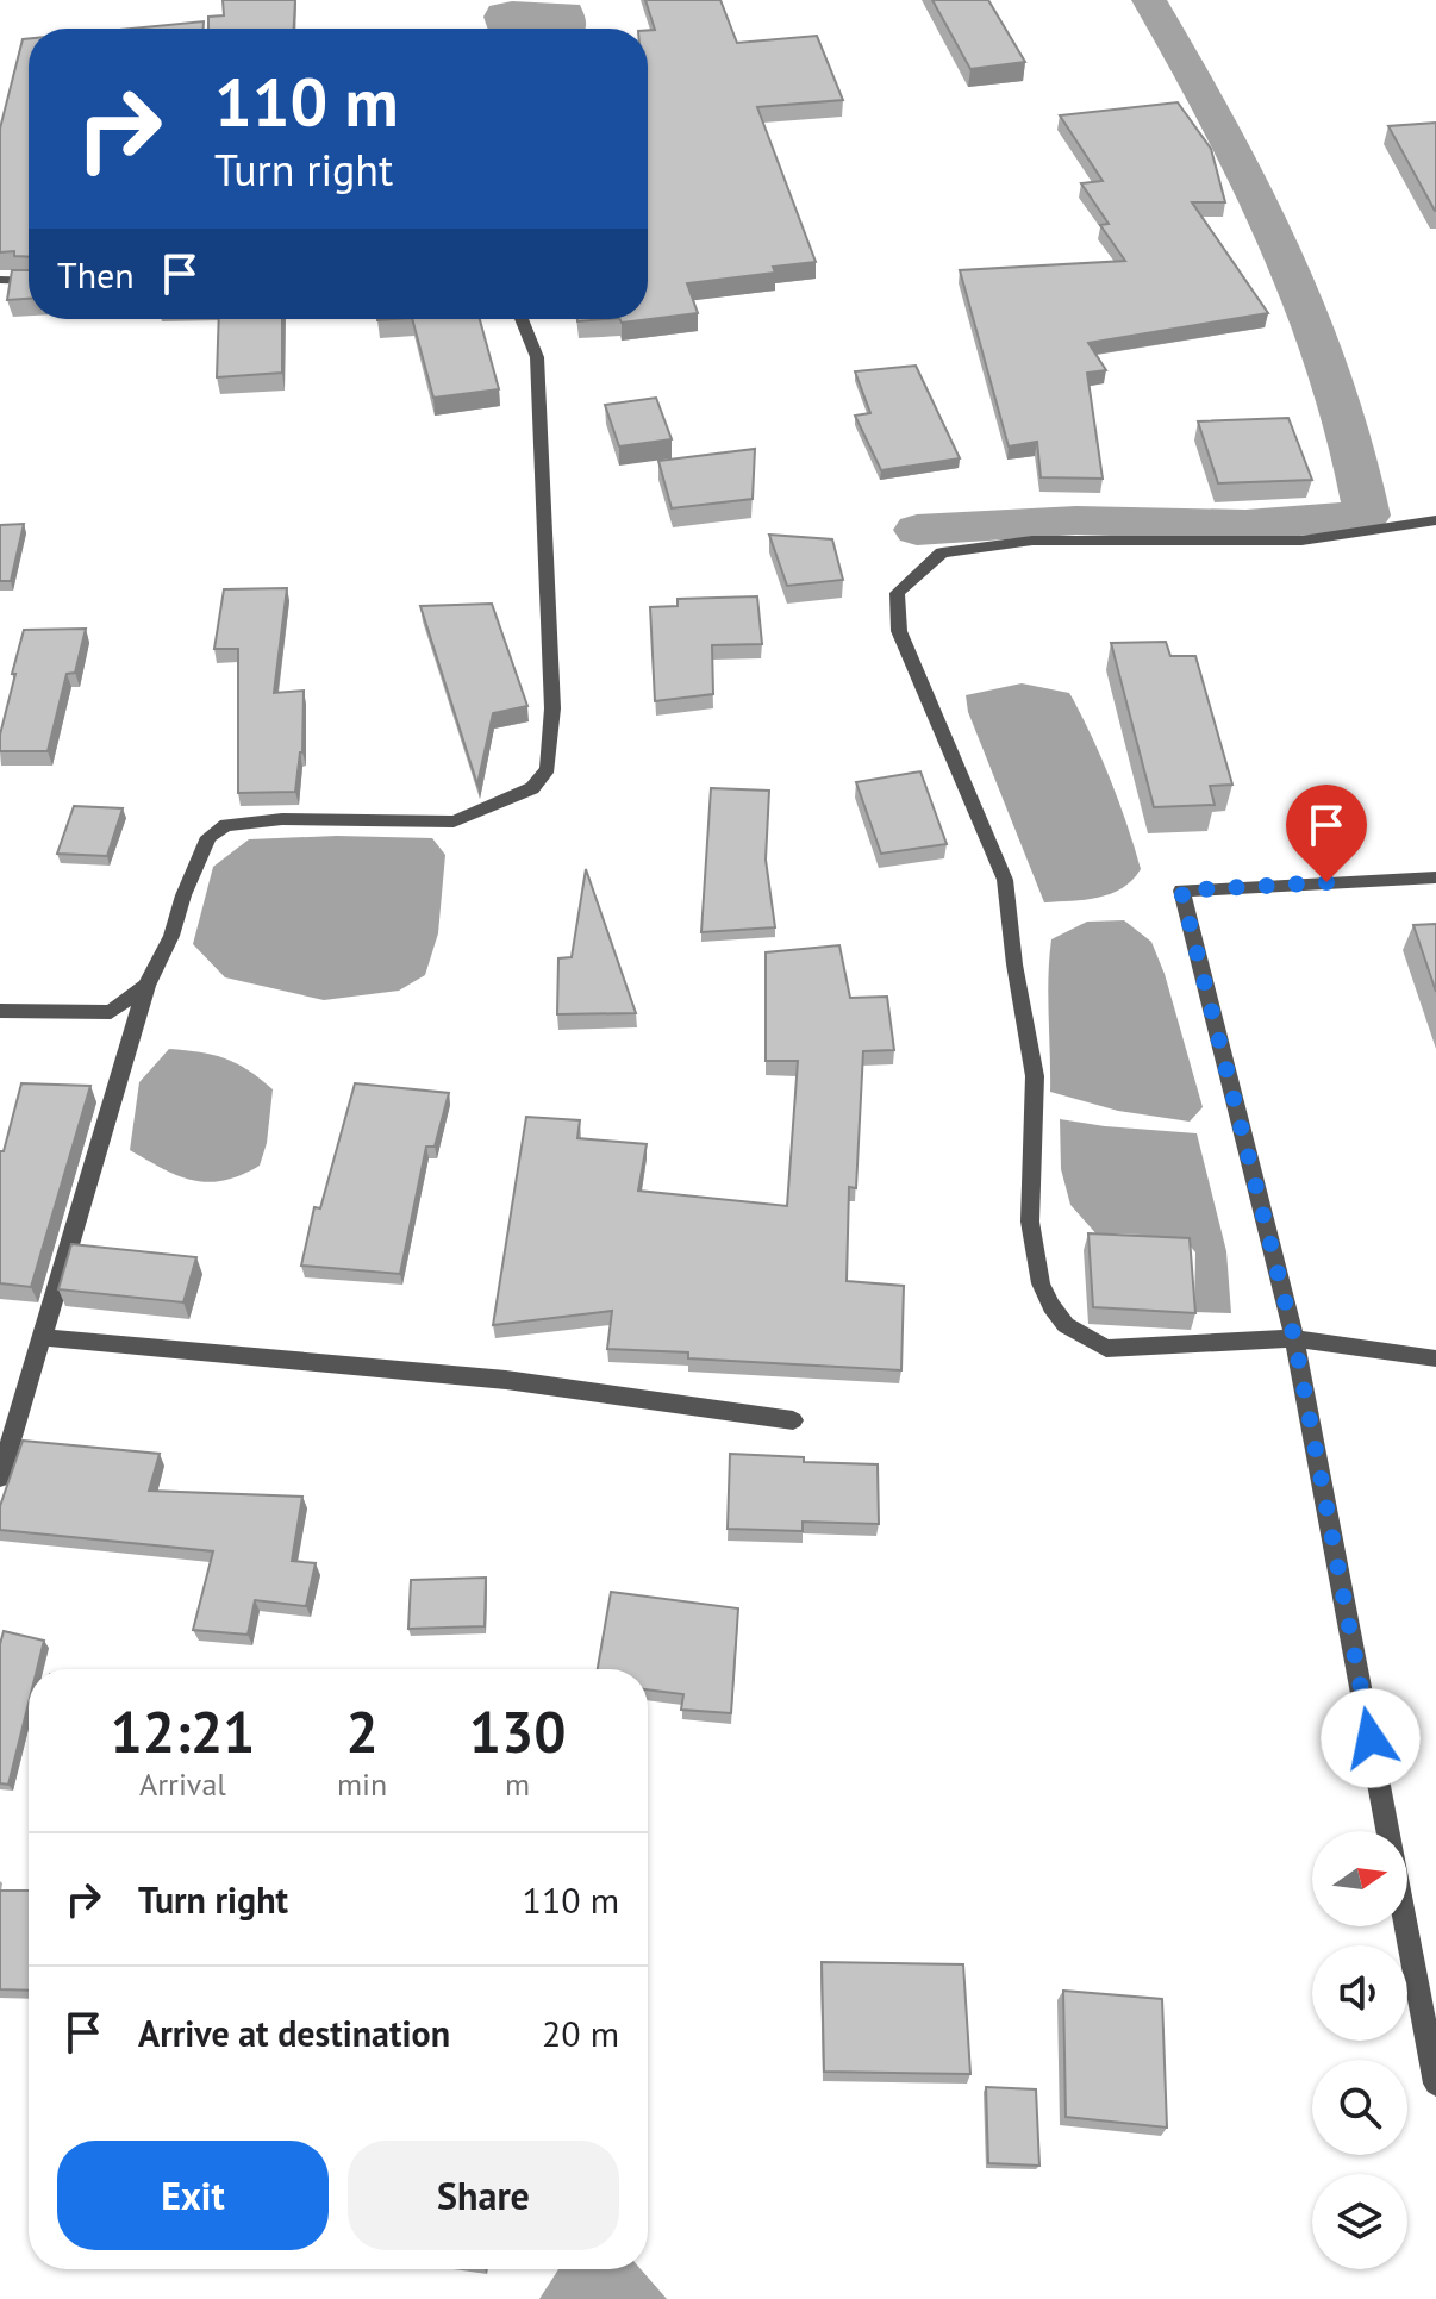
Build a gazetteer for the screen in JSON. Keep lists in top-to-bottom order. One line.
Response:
{"north":"right","page":{"turn":["110 m","Turn right"],"then":"Then","eta":["12:21","Arrival","2","min","130","m"],"list":[{"name":"Turn right","value":"110 m"},{"name":"Arrive at destination","value":"20 m"}],"buttons":["Exit","Share"]}}
